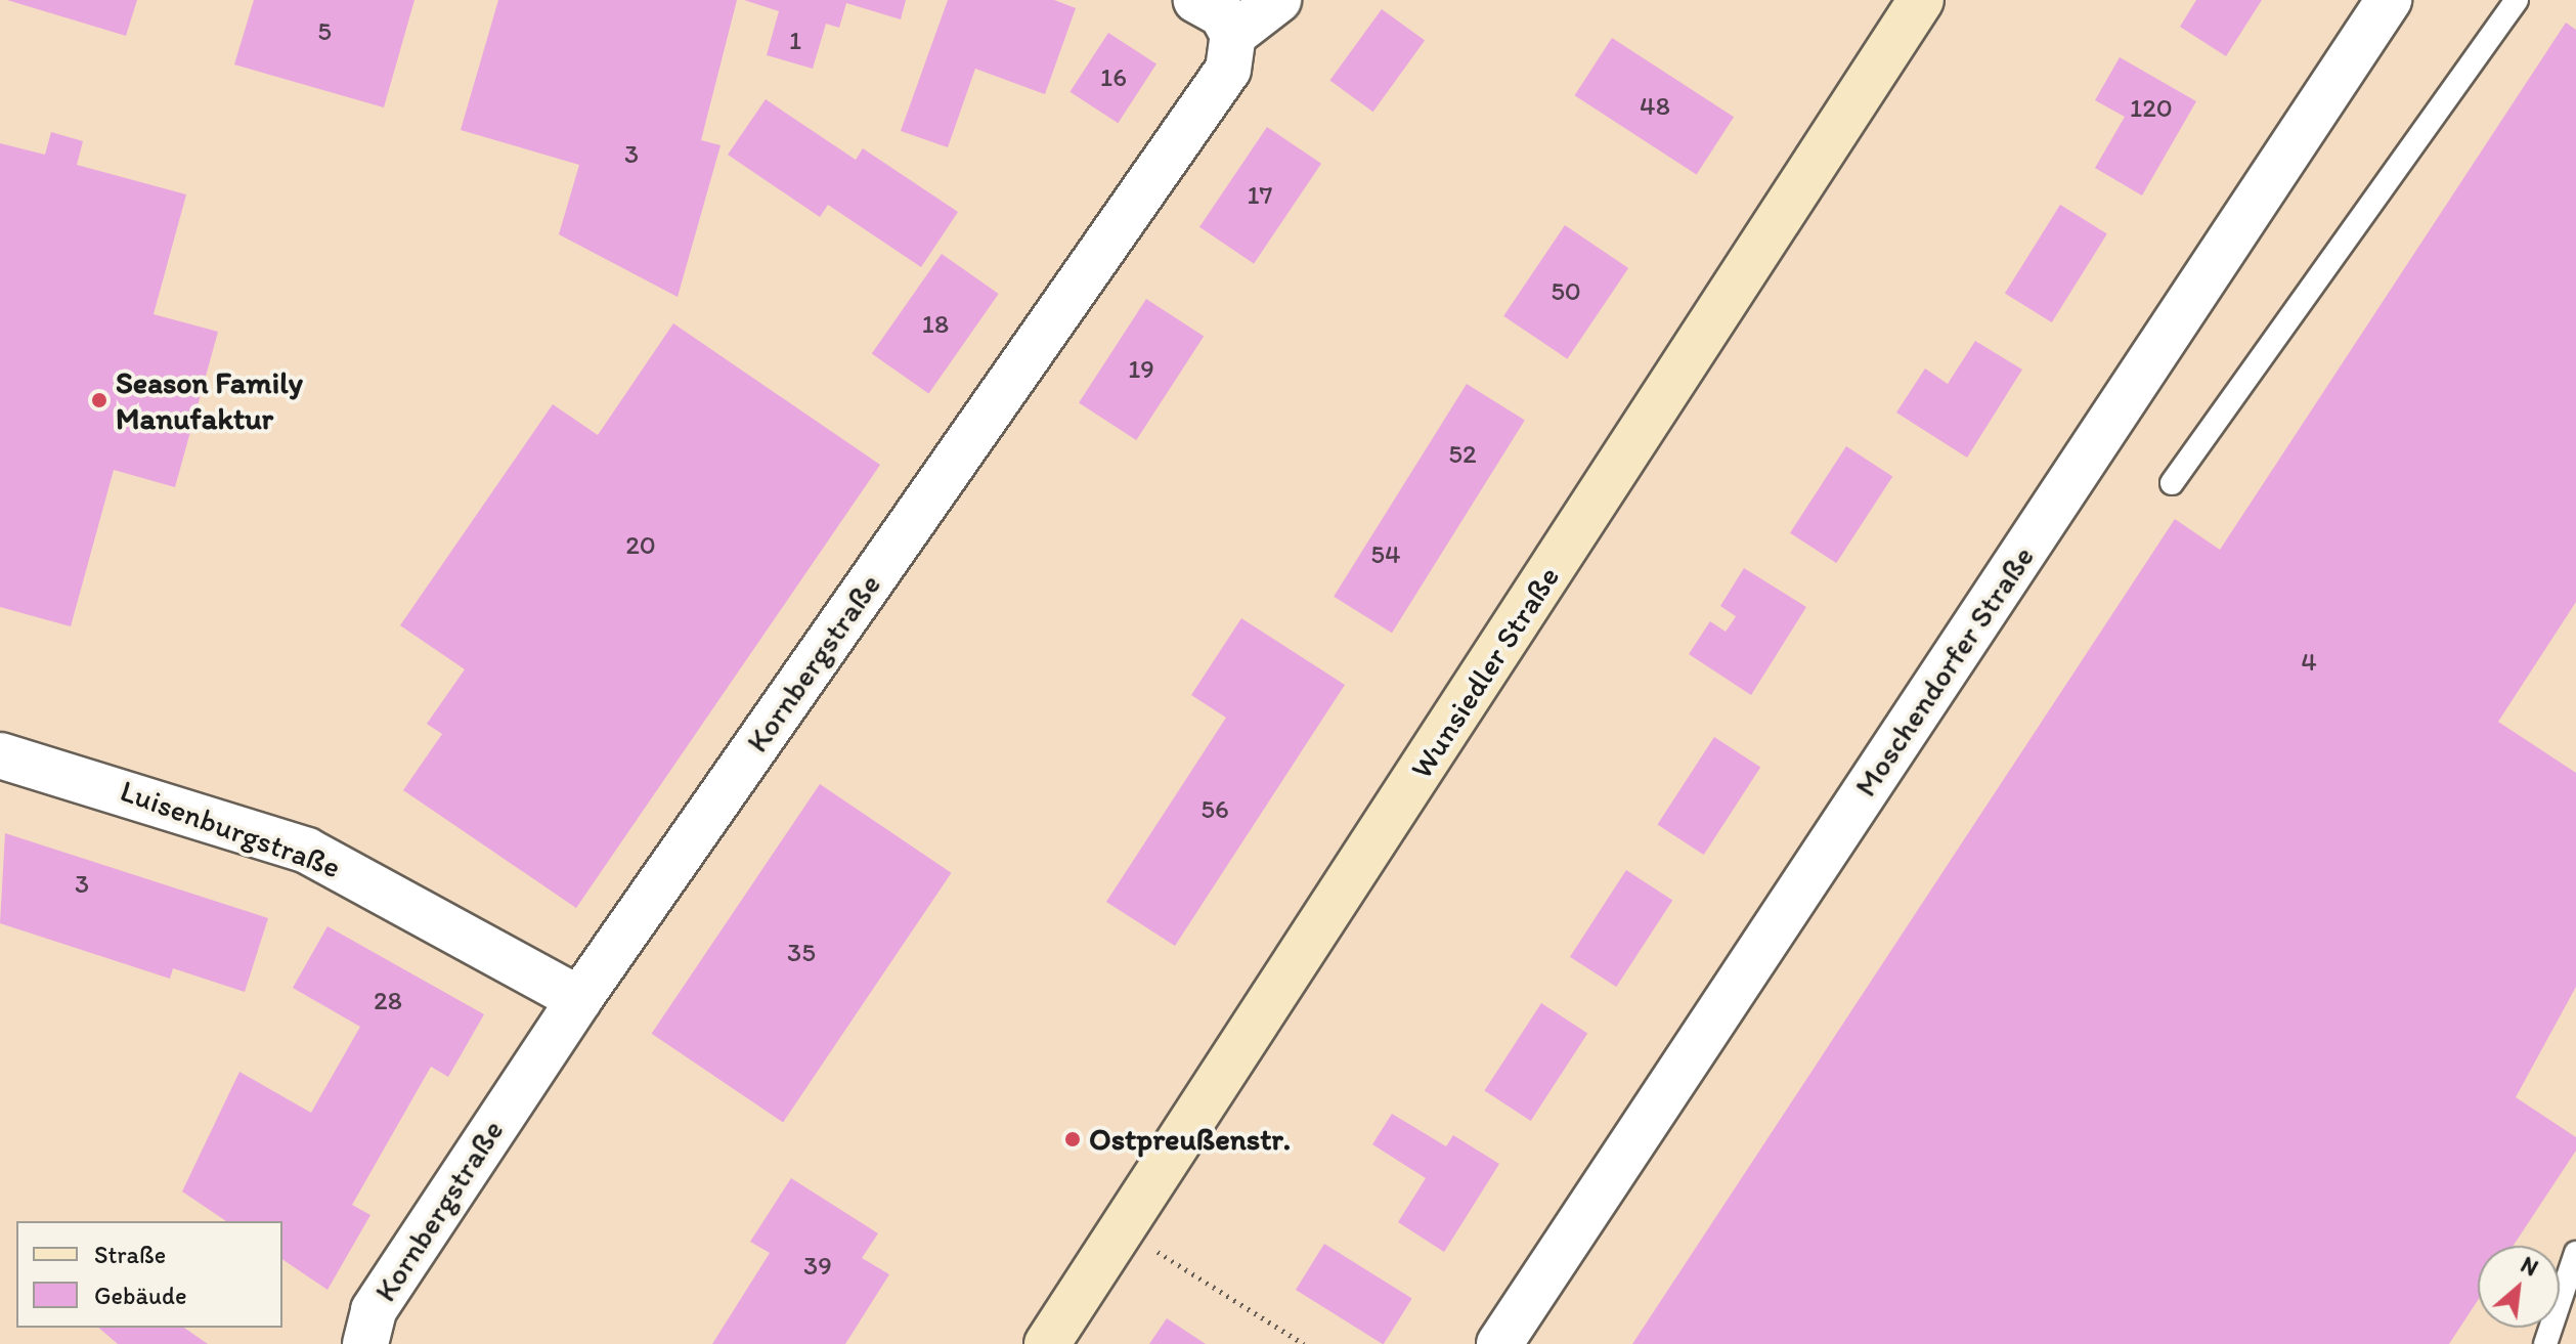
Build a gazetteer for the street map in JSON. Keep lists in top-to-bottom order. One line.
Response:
{"streets":{"main road":["Wunsiedler Straße"],"street":["Kornbergstraße","Moschendorfer Straße","Luisenburgstraße"]},"crossings":[["Kornbergstraße","Luisenburgstraße"]],"places":["Season Family Manufaktur","Ostpreußenstr."],"house_numbers":["5","1","16","48","120","3","17","50","18","19","52","20","54","4","56","3","35","28","39"],"legend":["Straße","Gebäude"],"north":"top right"}
